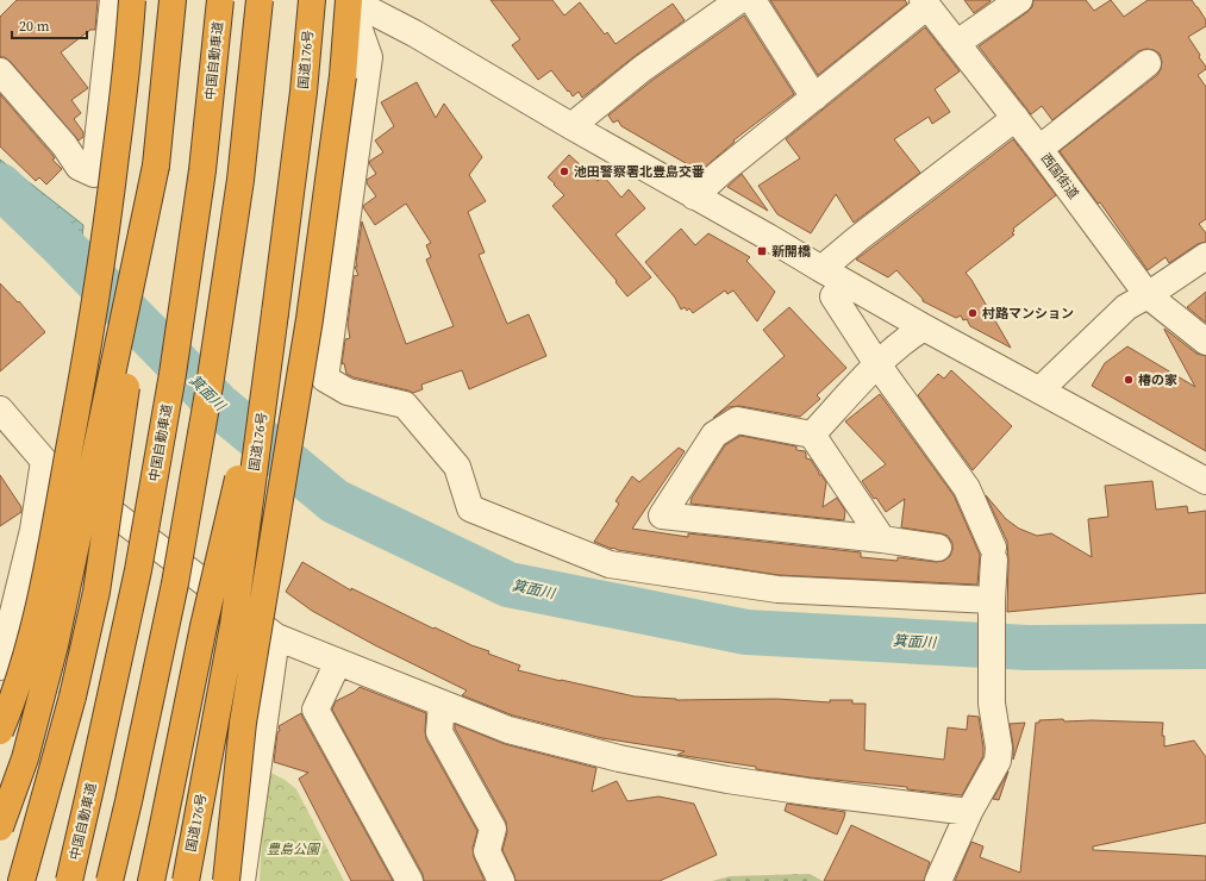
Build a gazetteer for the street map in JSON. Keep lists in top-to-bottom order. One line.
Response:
{"streets":{"highway":["国道176号","中国自動車道"],"street":["西国街道"]},"water":["箕面川"],"parks":["豊島公園"],"places":{"other":["池田警察署北豊島交番","村路マンション","椿の家"],"transit":["新開橋"]},"scale_bar":"20 m"}
